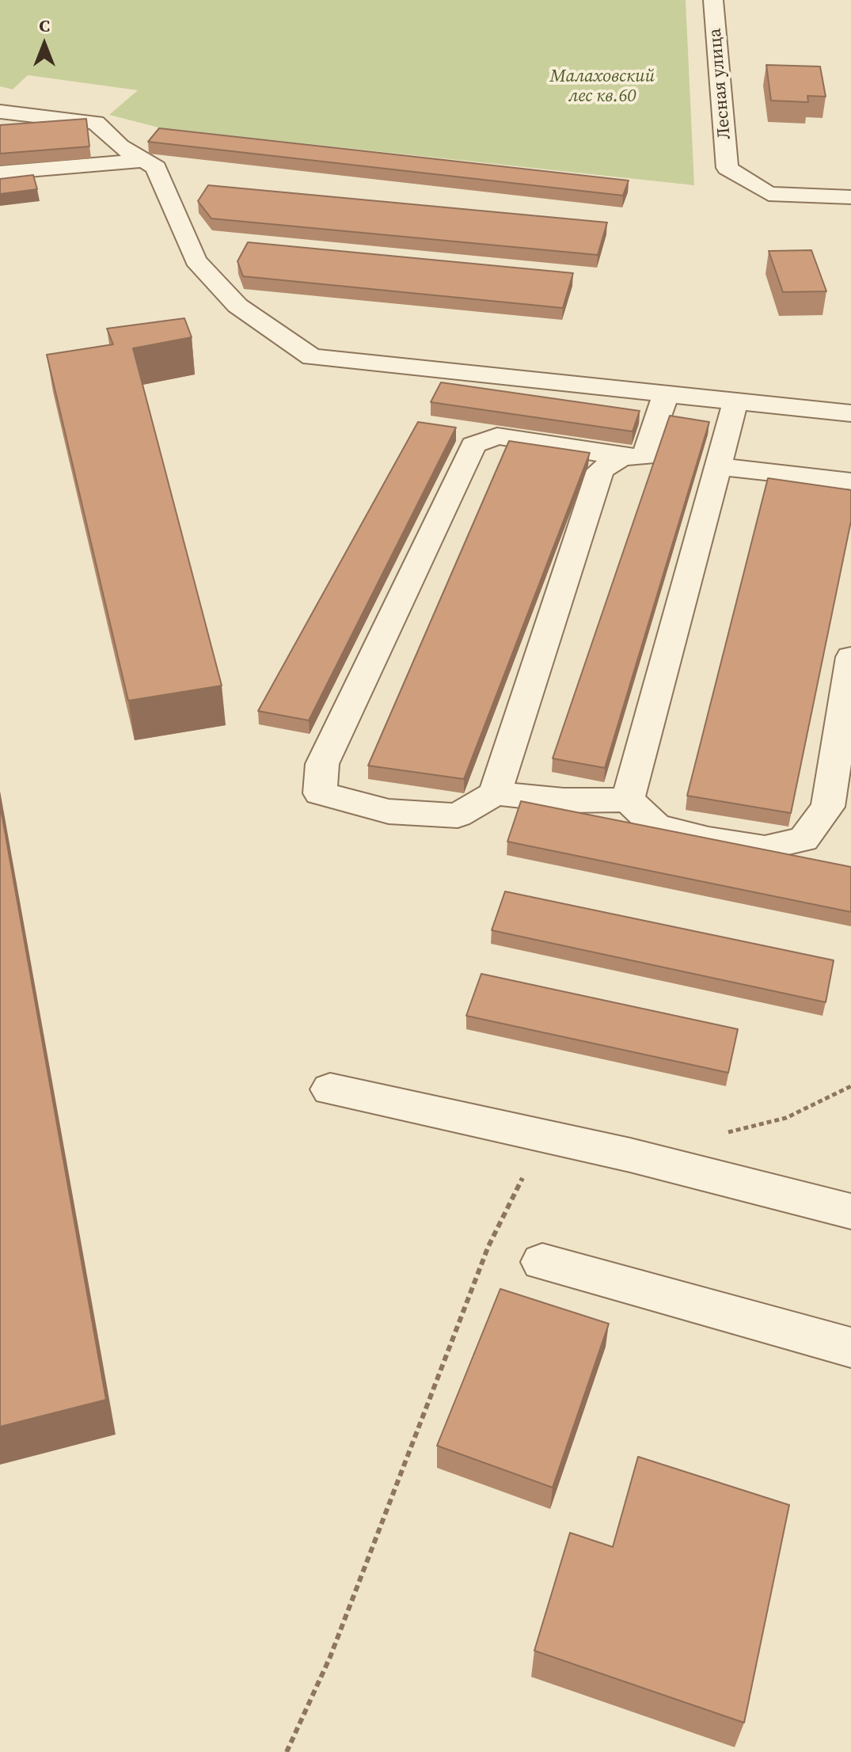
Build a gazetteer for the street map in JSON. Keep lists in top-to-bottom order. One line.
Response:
{"streets":{"street":["Лесная улица"]},"parks":["Малаховский лес кв.60"],"north":"top"}
